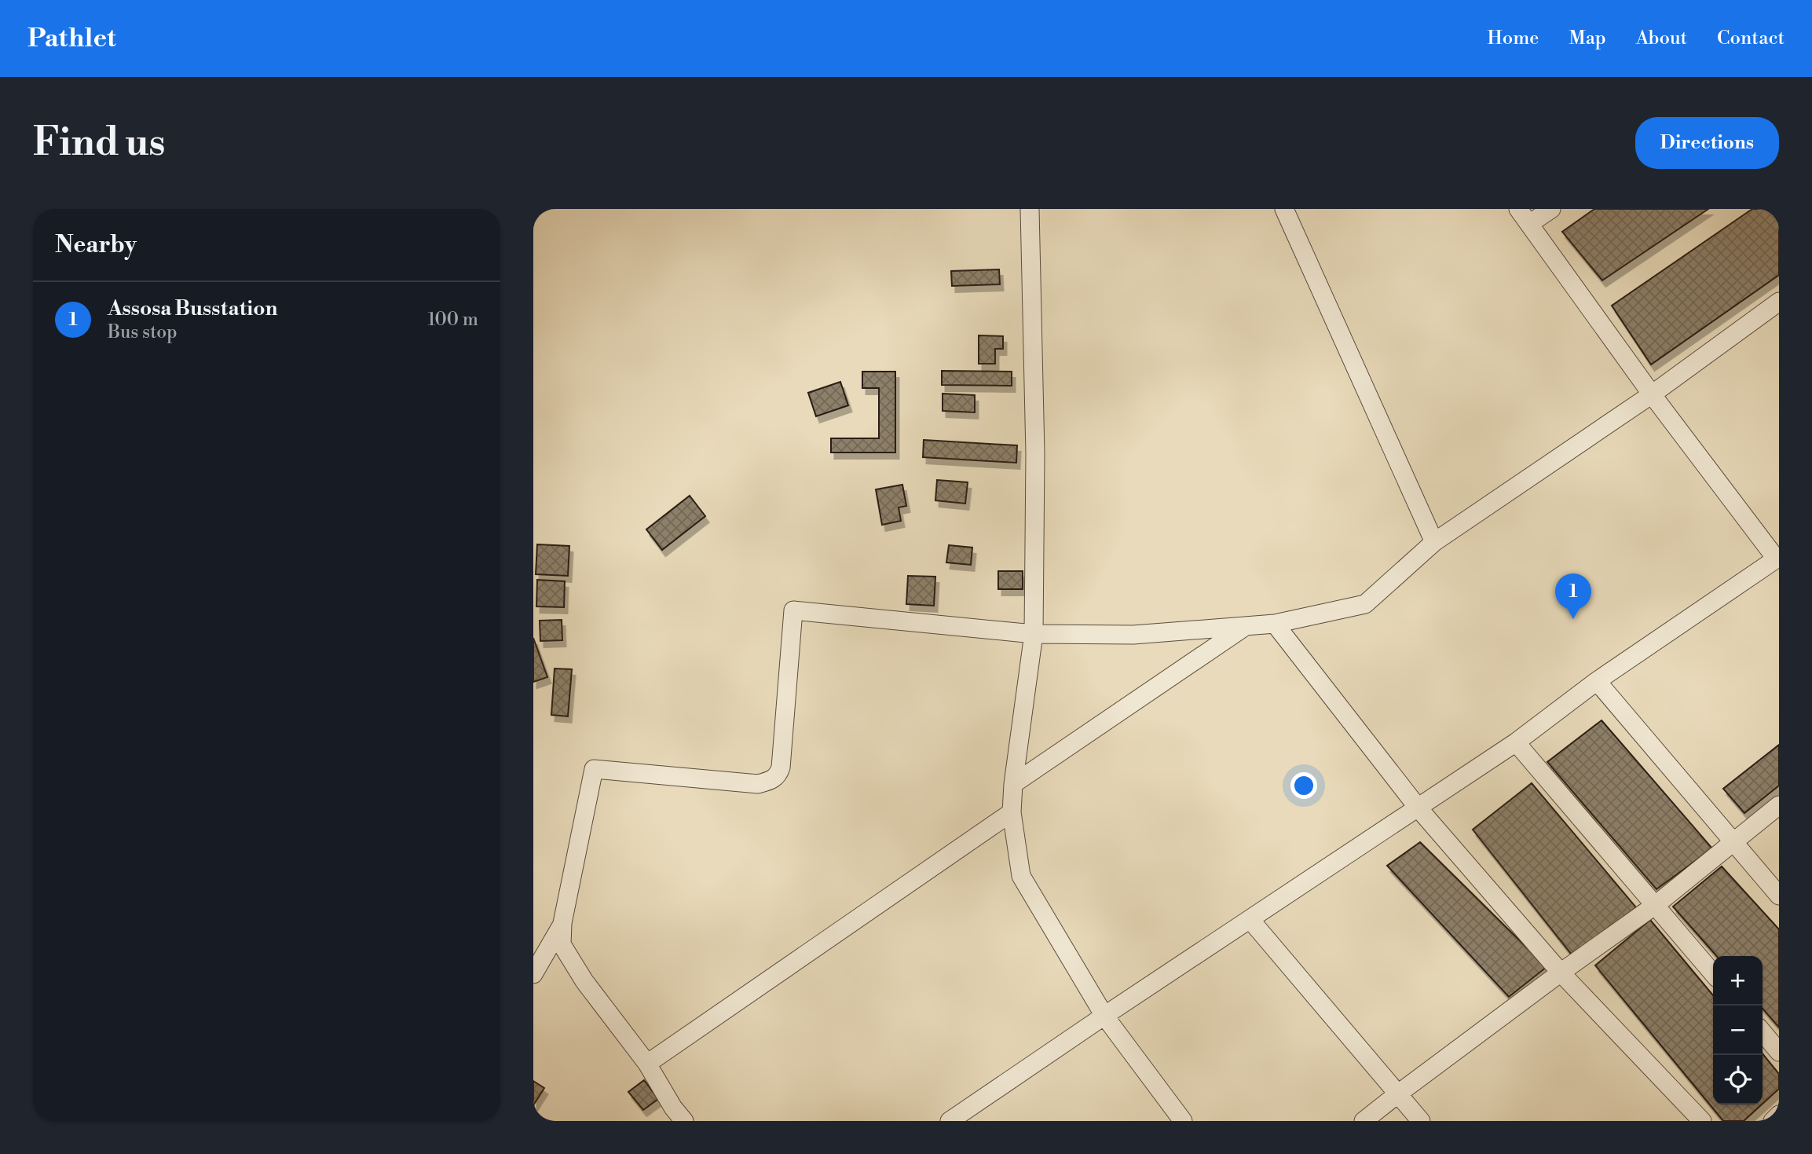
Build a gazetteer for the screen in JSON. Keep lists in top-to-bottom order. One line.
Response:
{"page":{"header":"Pathlet","nav":["Home","Map","About","Contact"],"buttons":"Directions","title":"Find us","heading":"Nearby","list":[{"mark":"1","name":"Assosa Busstation","note":"Bus stop","value":"100 m"}],"pins":"1","map_buttons":["+","−"]}}
